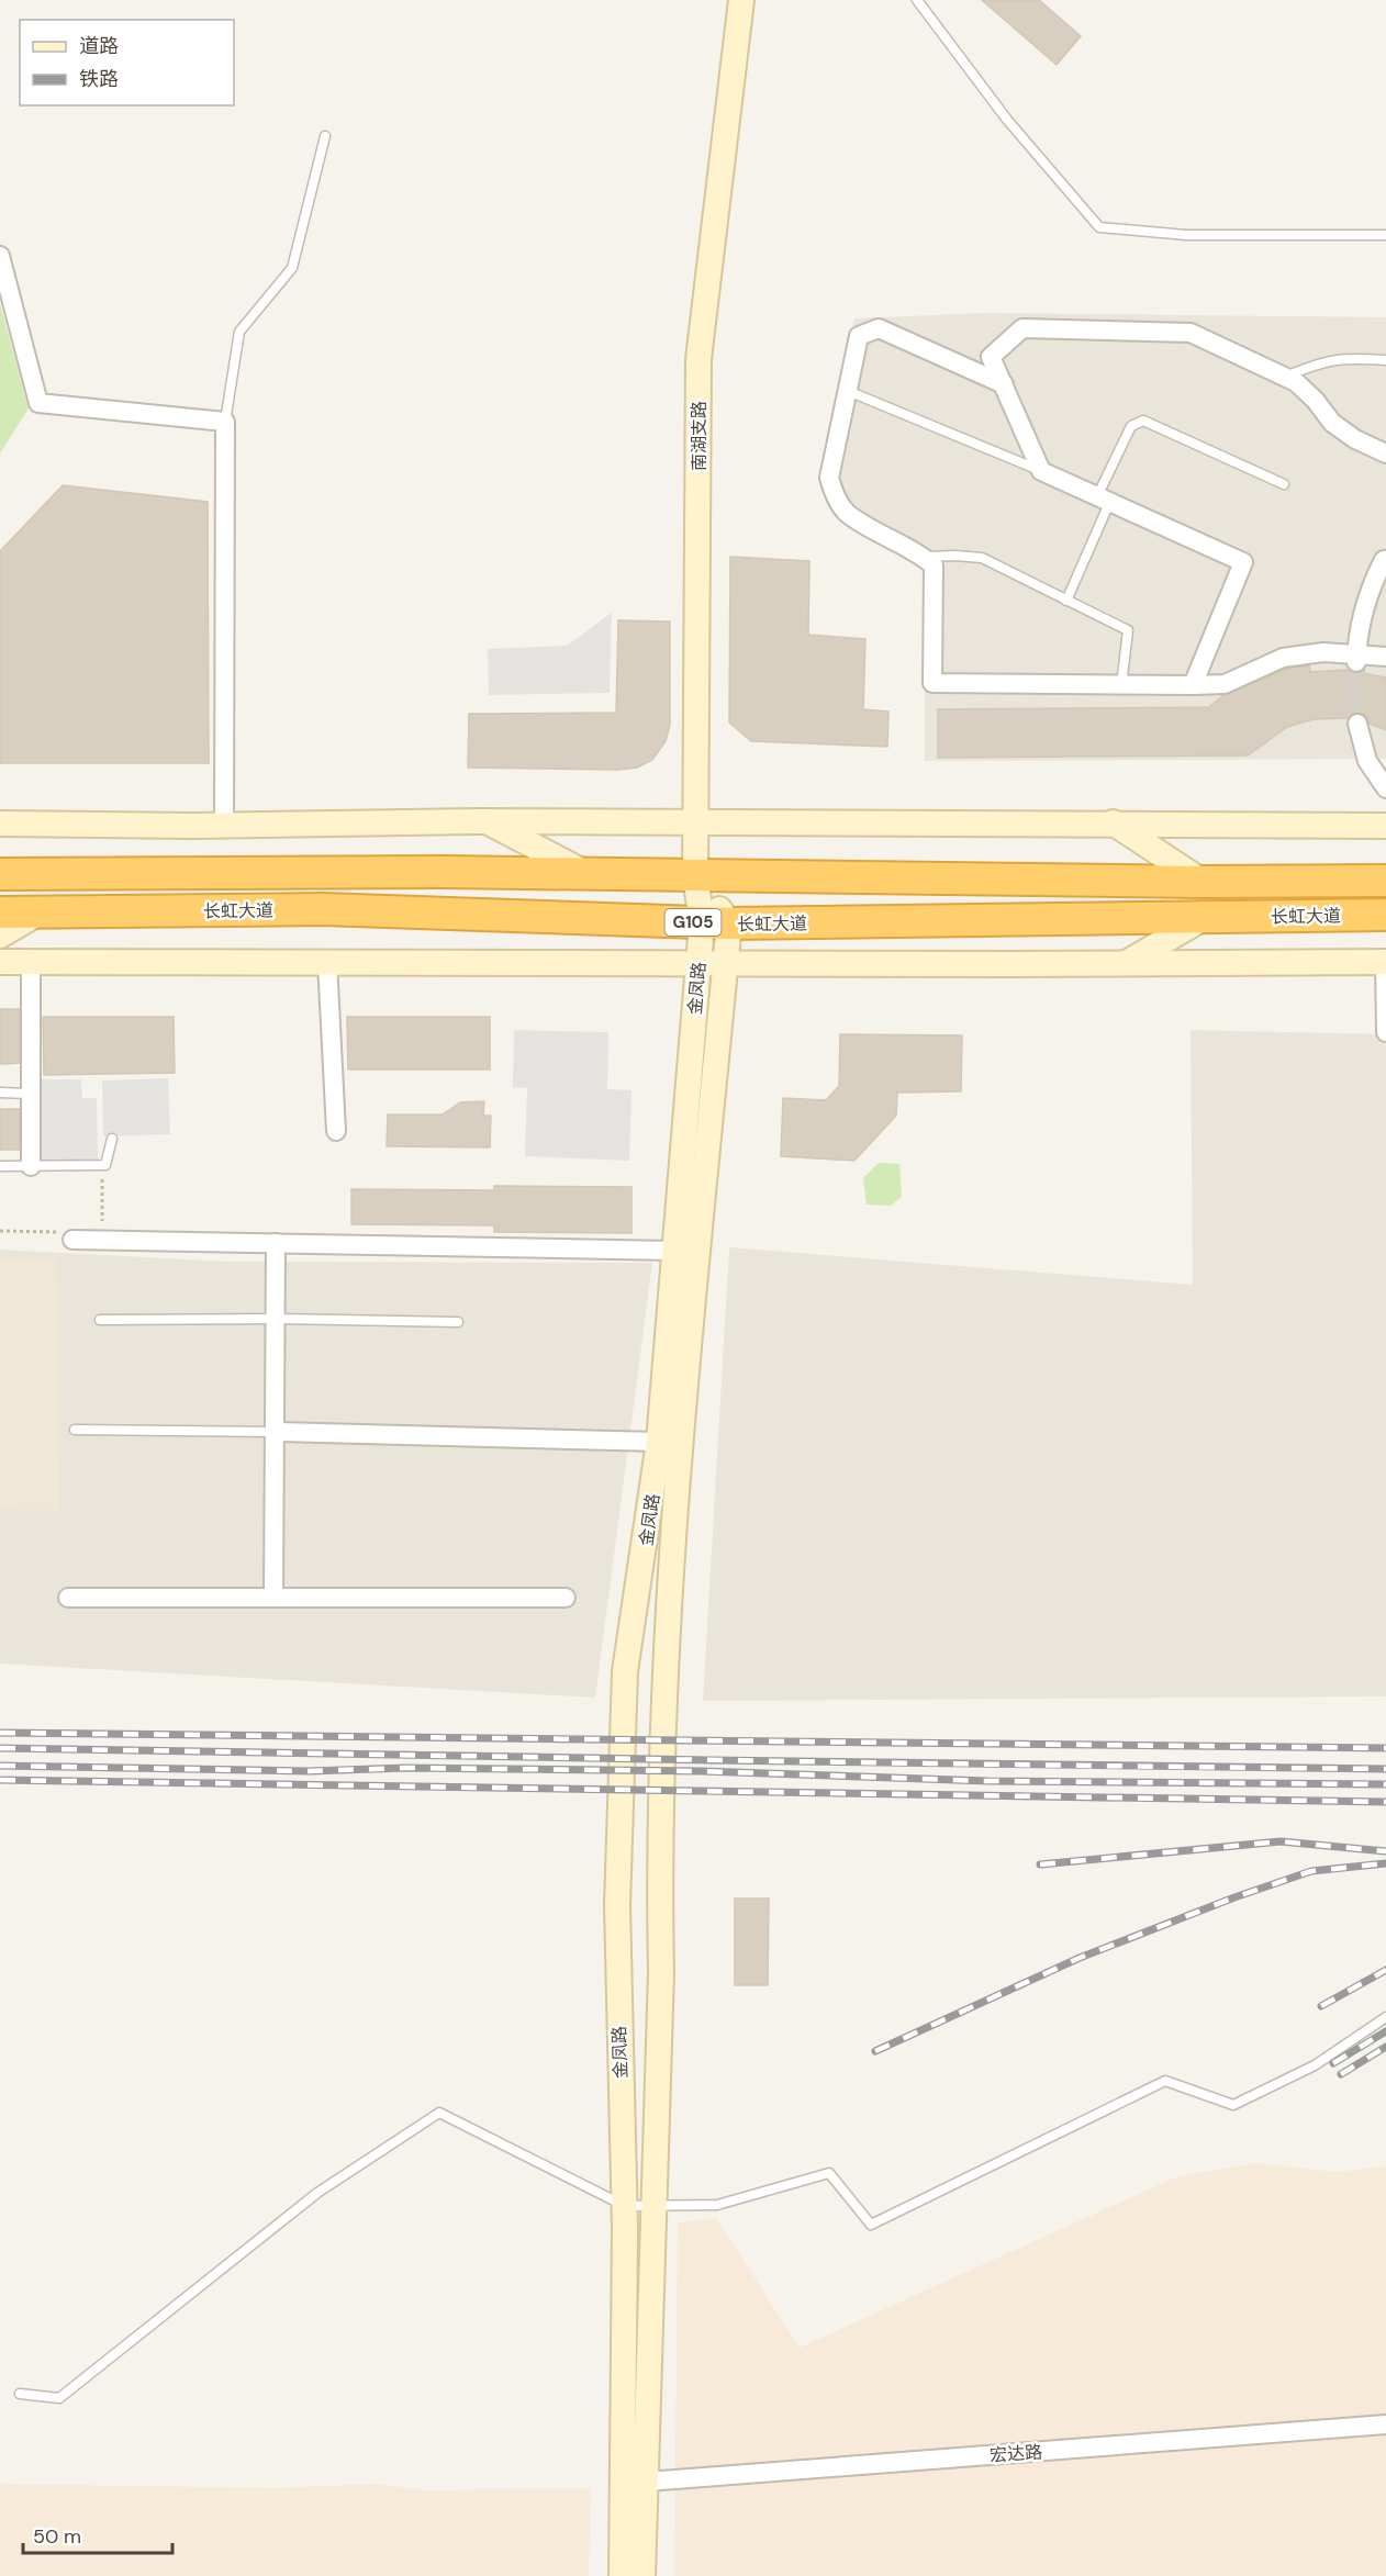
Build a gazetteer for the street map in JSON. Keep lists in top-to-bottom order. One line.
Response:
{"streets":{"highway":["长虹大道","G105"],"street":["南湖支路","金凤路","宏达路"]},"crossings":[["南湖支路","长虹大道"],["南湖支路","金凤路"],["长虹大道","金凤路"],["金凤路","宏达路"]],"legend":["道路","铁路"],"scale_bar":"50 m"}
